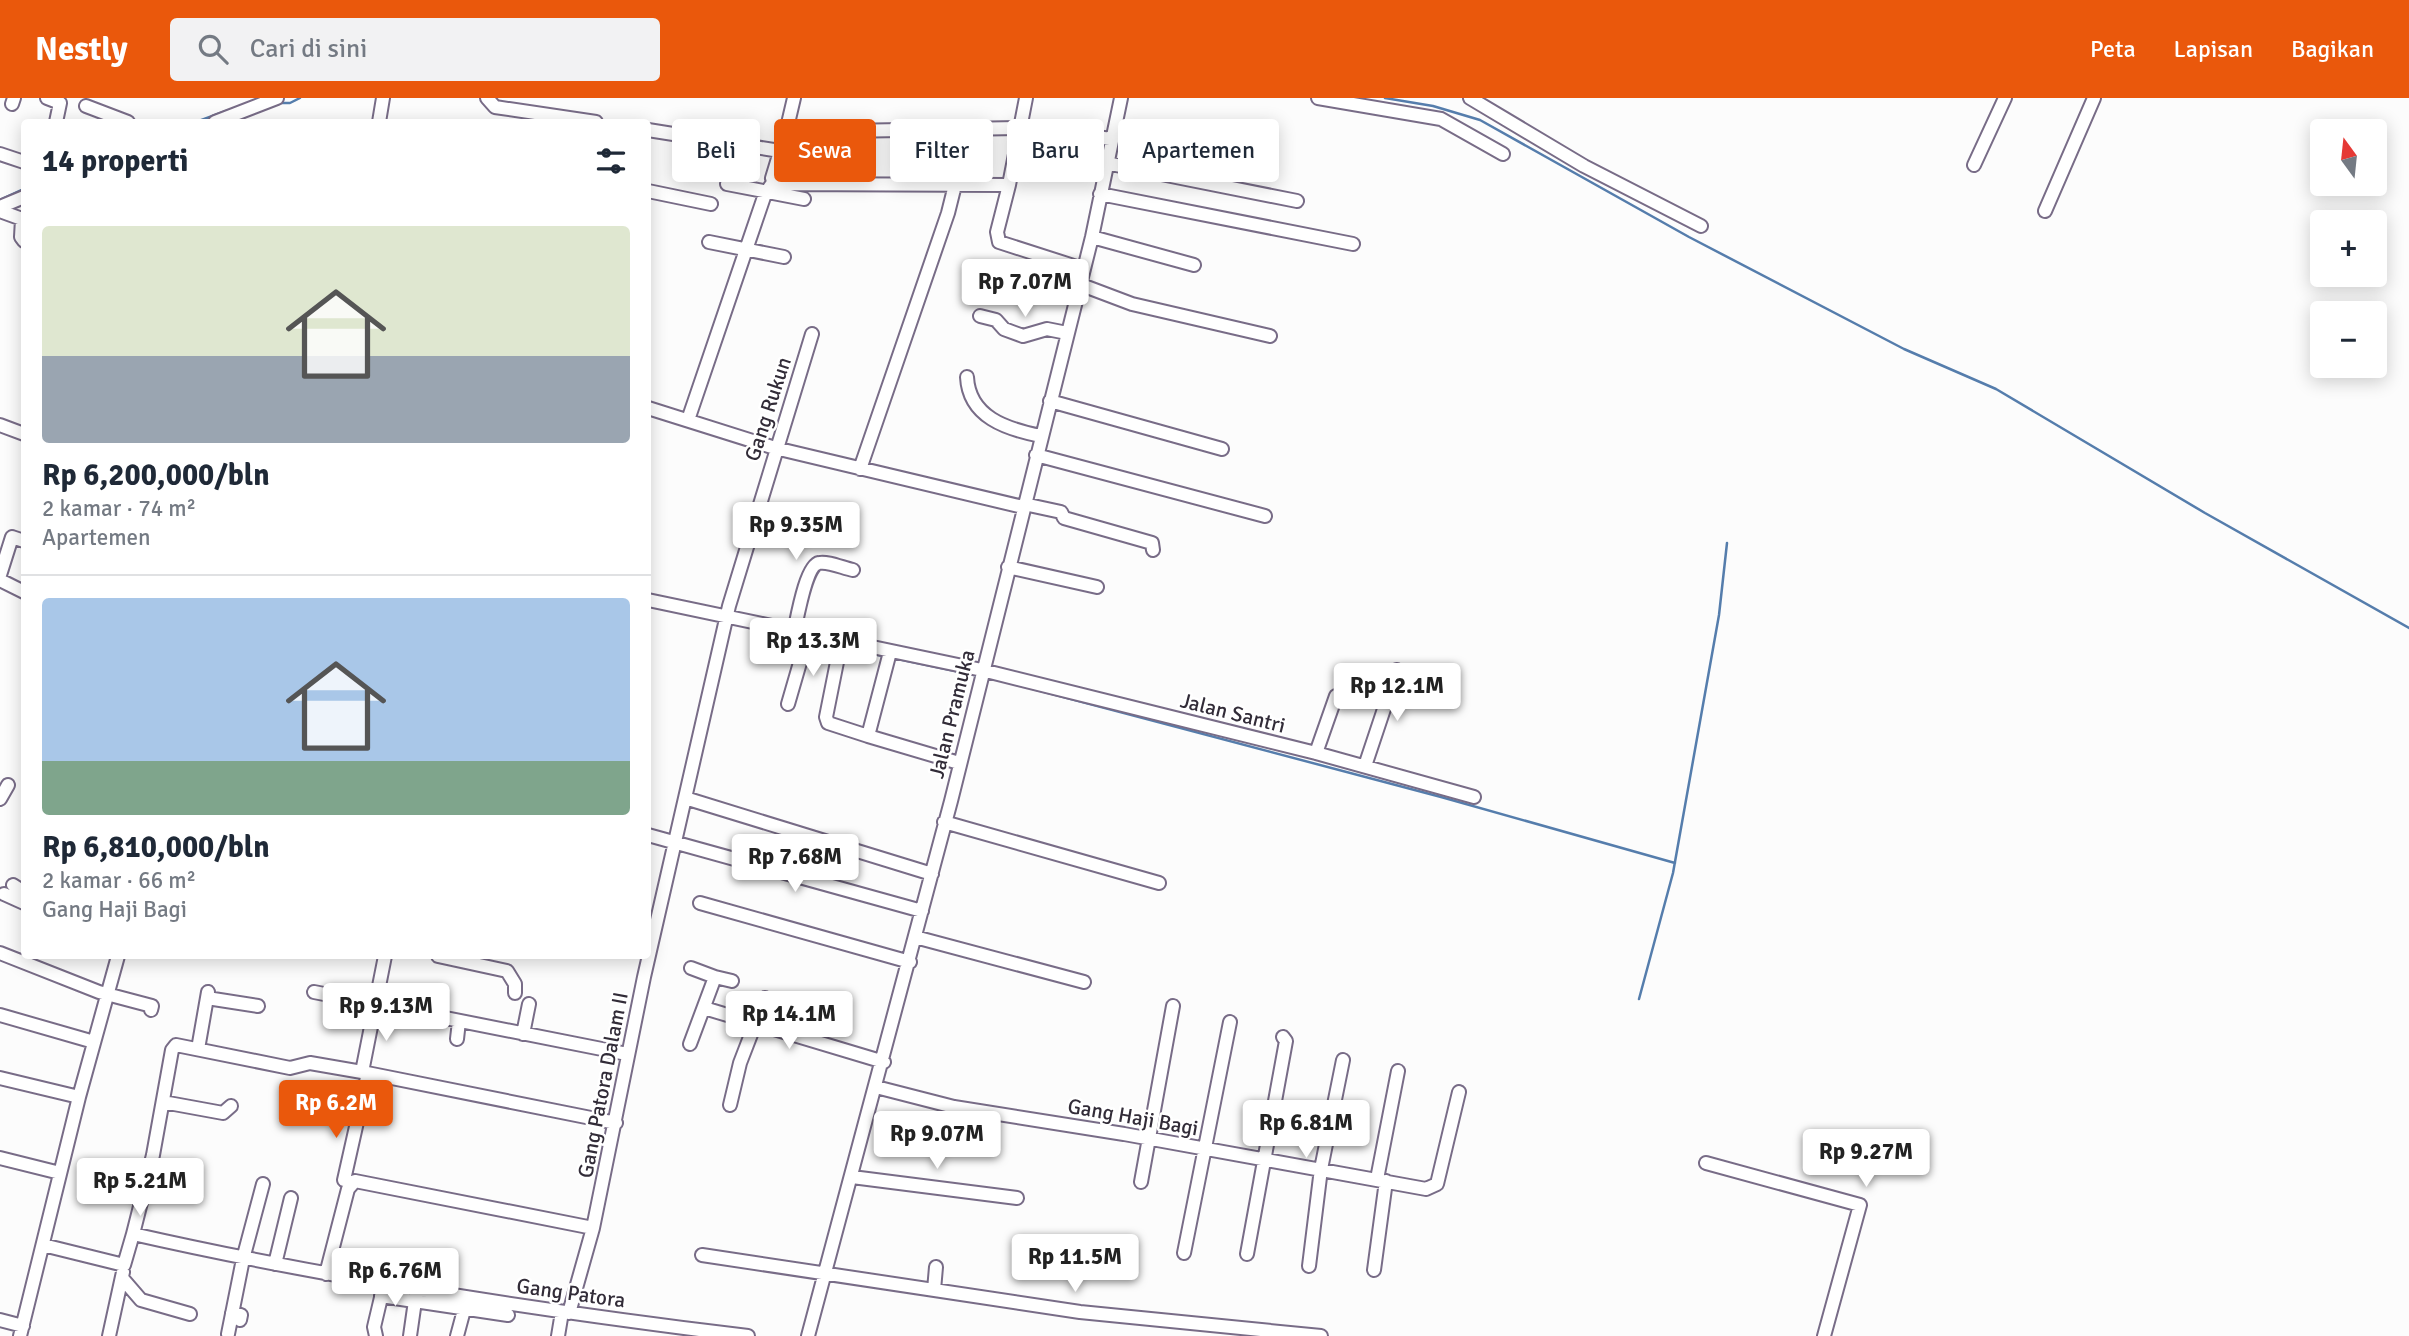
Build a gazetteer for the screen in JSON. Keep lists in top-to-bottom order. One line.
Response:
{"streets":{"street":["Gang Rukun","Jalan Santri","Jalan Pramuka","Gang Patora Dalam II","Gang Haji Bagi","Gang Patora"]},"crossings":[["Gang Rukun","Jalan Santri"],["Gang Rukun","Gang Patora Dalam II"],["Jalan Santri","Jalan Pramuka"],["Jalan Santri","Gang Patora Dalam II"],["Jalan Pramuka","Gang Haji Bagi"],["Gang Patora Dalam II","Gang Patora"]],"north":"top","page":{"header":"Nestly","search":"Cari di sini","nav":["Peta","Lapisan","Bagikan"],"map_buttons":["+","−"],"chip":["Beli","Sewa","Filter","Baru","Apartemen"],"heading":"14 properti","list":[{"name":"Rp 6,200,000/bln","note":"2 kamar · 74 m² · Apartemen"},{"name":"Rp 6,810,000/bln","note":"2 kamar · 66 m² · Gang Haji Bagi"}],"price":["Rp 7.07M","Rp 9.35M","Rp 13.3M","Rp 12.1M","Rp 7.68M","Rp 9.13M","Rp 14.1M","Rp 6.2M","Rp 6.81M","Rp 9.07M","Rp 9.27M","Rp 5.21M","Rp 11.5M","Rp 6.76M"]}}
